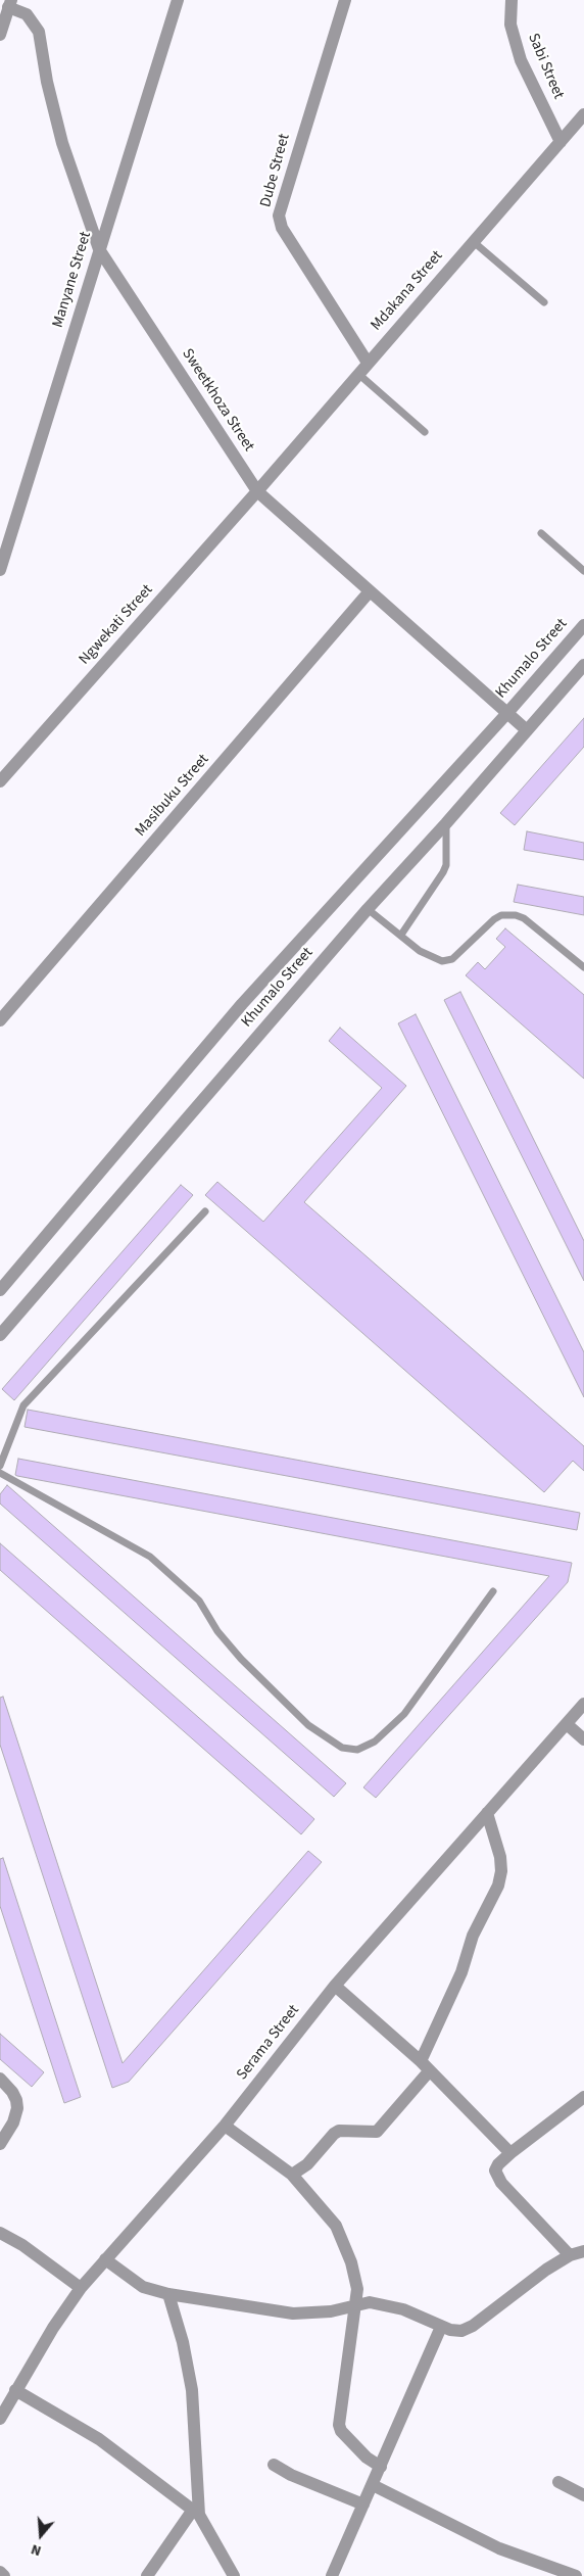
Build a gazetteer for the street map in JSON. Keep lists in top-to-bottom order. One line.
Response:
{"streets":{"street":["Sabi Street","Dube Street","Manyane Street","Mdakana Street","Sweetkhoza Street","Ngwekati Street","Khumalo Street","Masibuku Street","Serama Street"]},"crossings":[["Sabi Street","Mdakana Street"],["Dube Street","Mdakana Street"],["Manyane Street","Sweetkhoza Street"],["Mdakana Street","Sweetkhoza Street"],["Mdakana Street","Ngwekati Street"],["Sweetkhoza Street","Ngwekati Street"],["Sweetkhoza Street","Khumalo Street"],["Sweetkhoza Street","Masibuku Street"]],"north":"bottom"}
